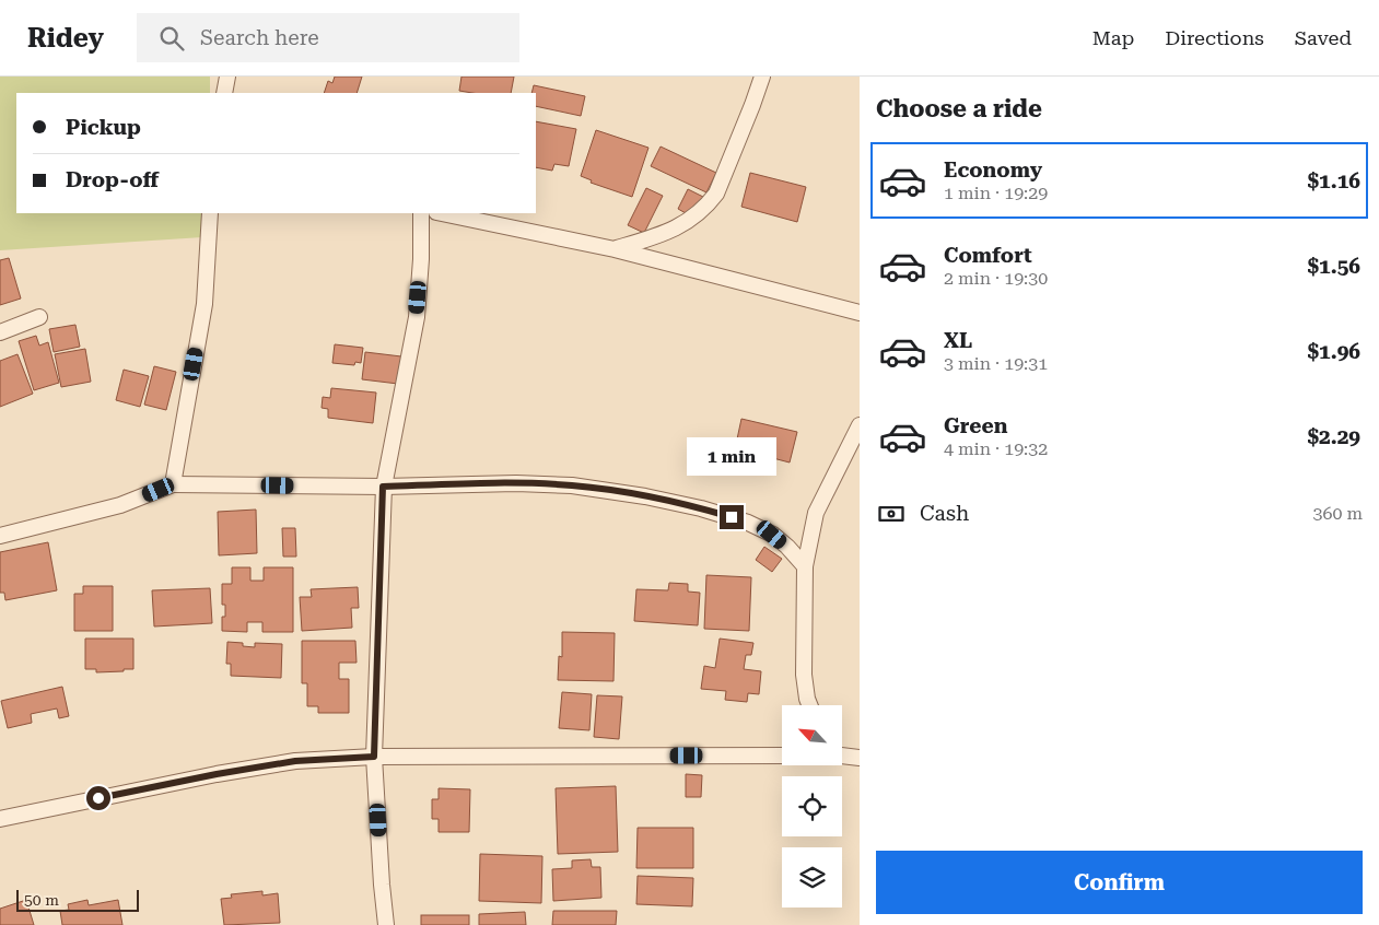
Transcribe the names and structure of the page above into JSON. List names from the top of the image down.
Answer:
{
  "scale_bar": "50 m",
  "north": "top left",
  "page": {
    "header": "Ridey",
    "search": "Search here",
    "nav": ["Map", "Directions", "Saved"],
    "heading": "Choose a ride",
    "banner": ["Pickup", "Drop-off"],
    "list": [
      {
        "name": "Economy",
        "note": "1 min · 19:29",
        "value": "$1.16"
      },
      {
        "name": "Comfort",
        "note": "2 min · 19:30",
        "value": "$1.56"
      },
      {
        "name": "XL",
        "note": "3 min · 19:31",
        "value": "$1.96"
      },
      {
        "name": "Green",
        "note": "4 min · 19:32",
        "value": "$2.29"
      }
    ],
    "bubble": "1 min",
    "pay": ["Cash", "360 m"],
    "buttons": "Confirm",
    "scale": "50 m"
  }
}
